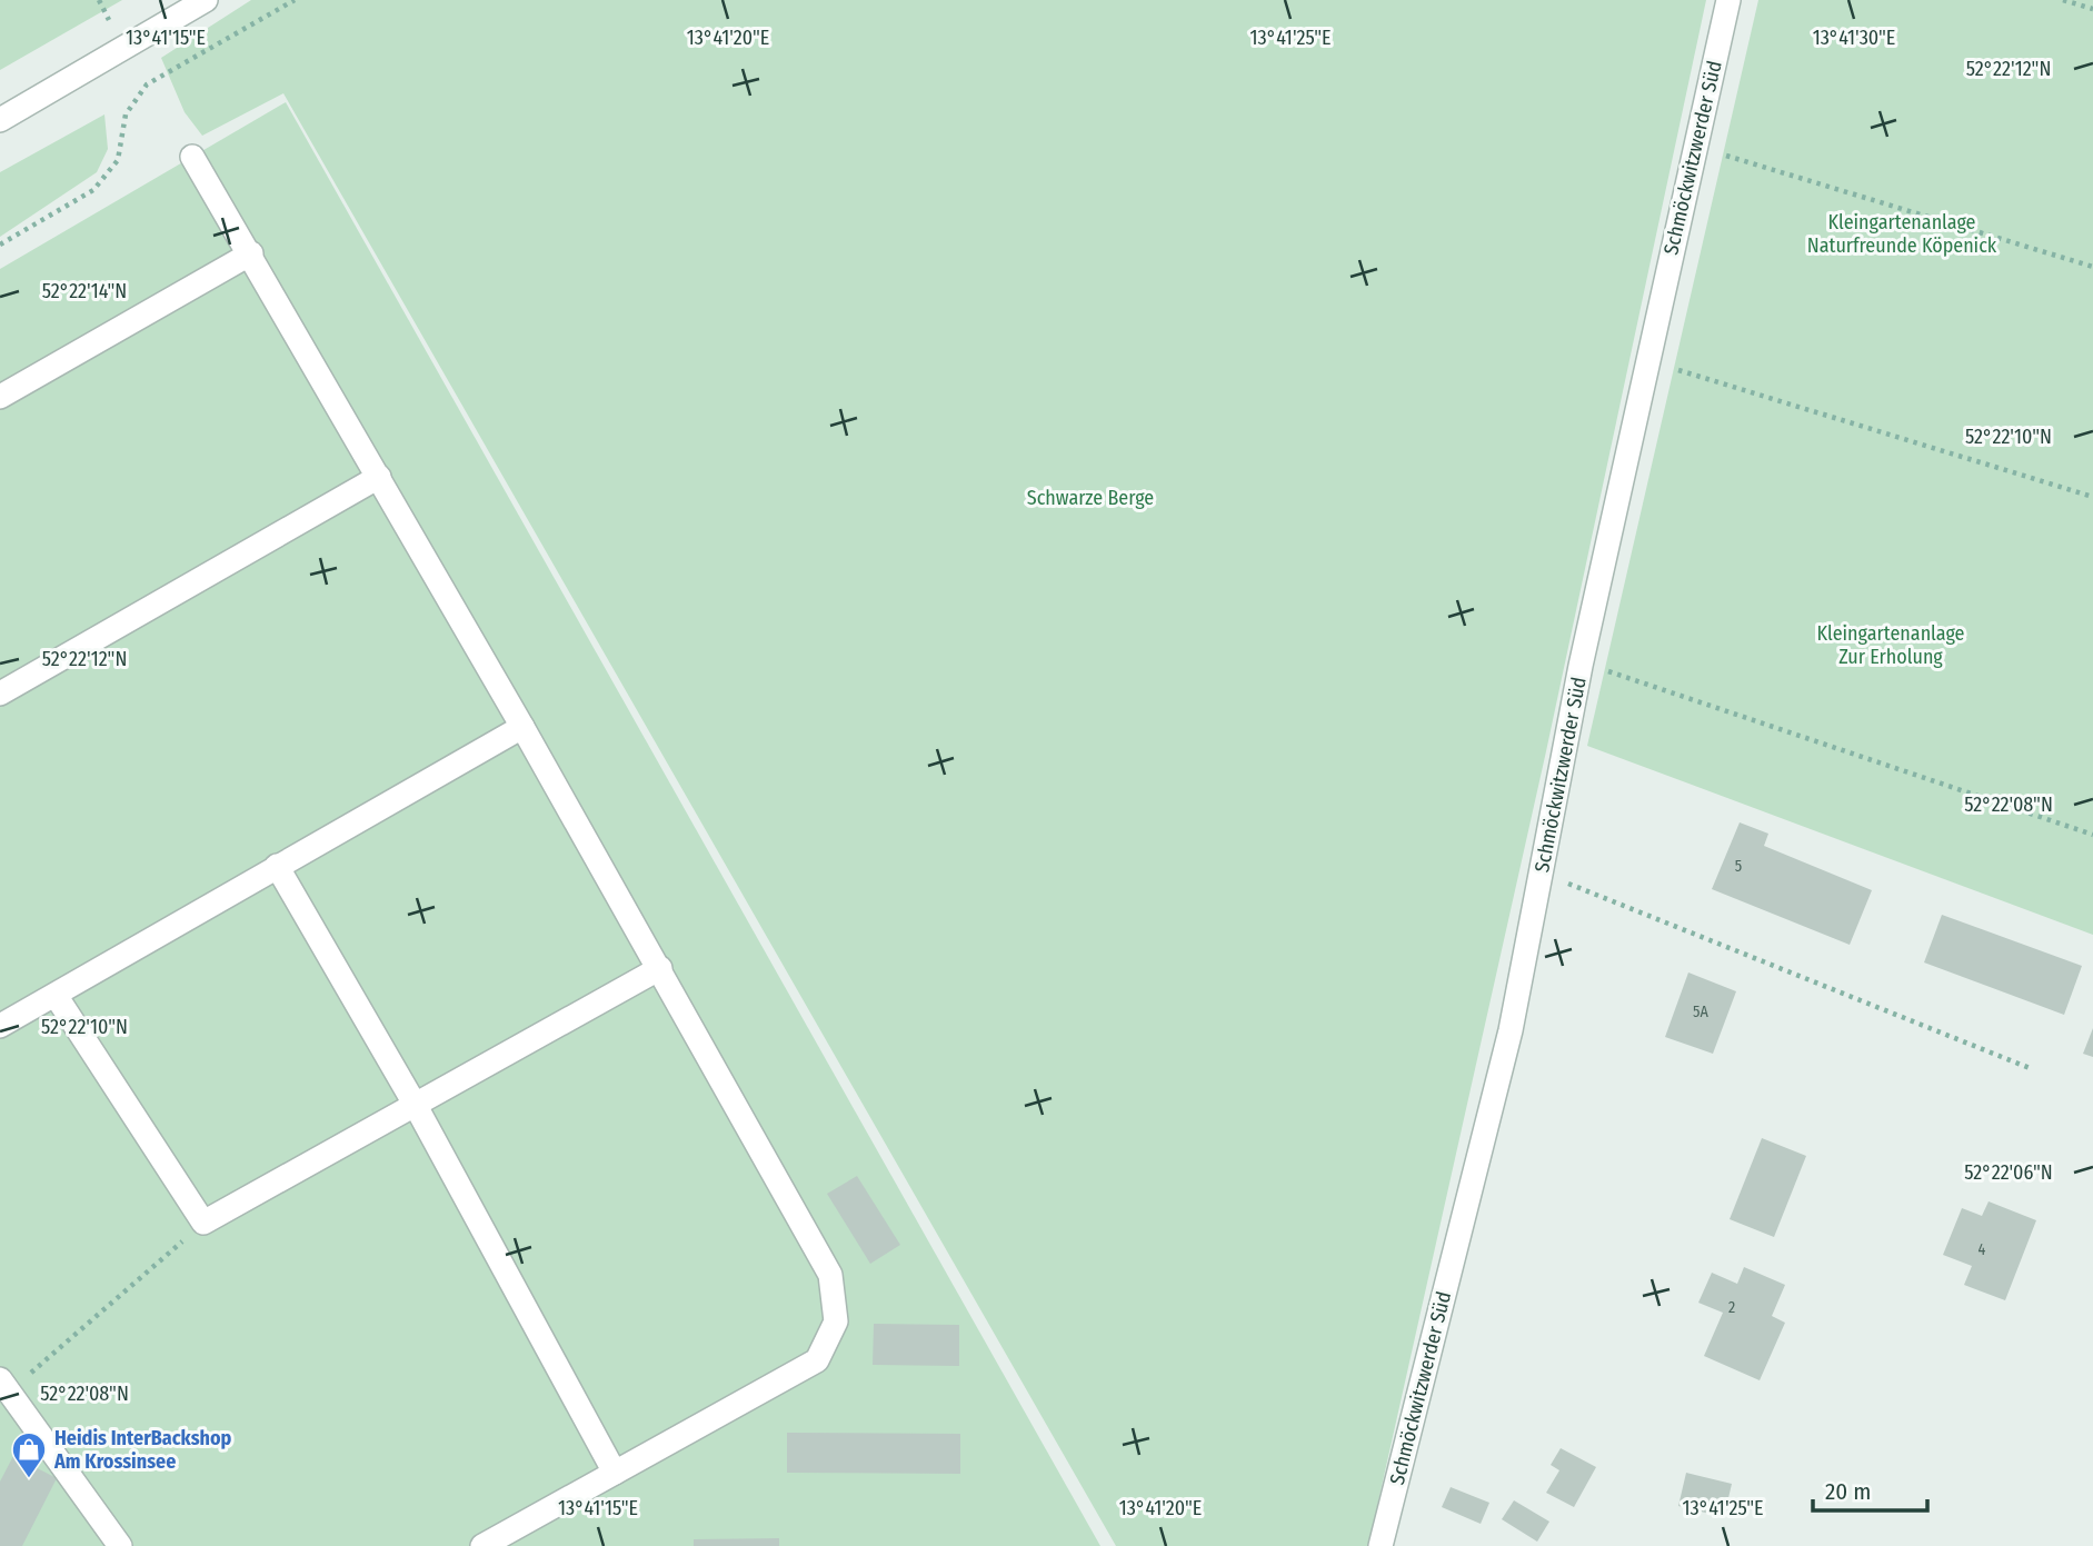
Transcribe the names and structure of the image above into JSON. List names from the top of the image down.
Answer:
{
  "streets": {
    "street": ["Schmöckwitzwerder Süd"]
  },
  "parks": ["Kleingartenanlage Naturfreunde Köpenick", "Schwarze Berge", "Kleingartenanlage Zur Erholung"],
  "places": {
    "shop": ["Heidis InterBackshop Am Krossinsee"]
  },
  "house_numbers": [
    "5",
    "5A",
    "4",
    "2"
  ],
  "scale_bar": "20 m",
  "coordinates": [
    "13°41'15\"E",
    "13°41'20\"E",
    "13°41'25\"E",
    "13°41'30\"E",
    "52°22'12\"N",
    "52°22'14\"N",
    "52°22'10\"N",
    "52°22'08\"N",
    "52°22'06\"N"
  ]
}
